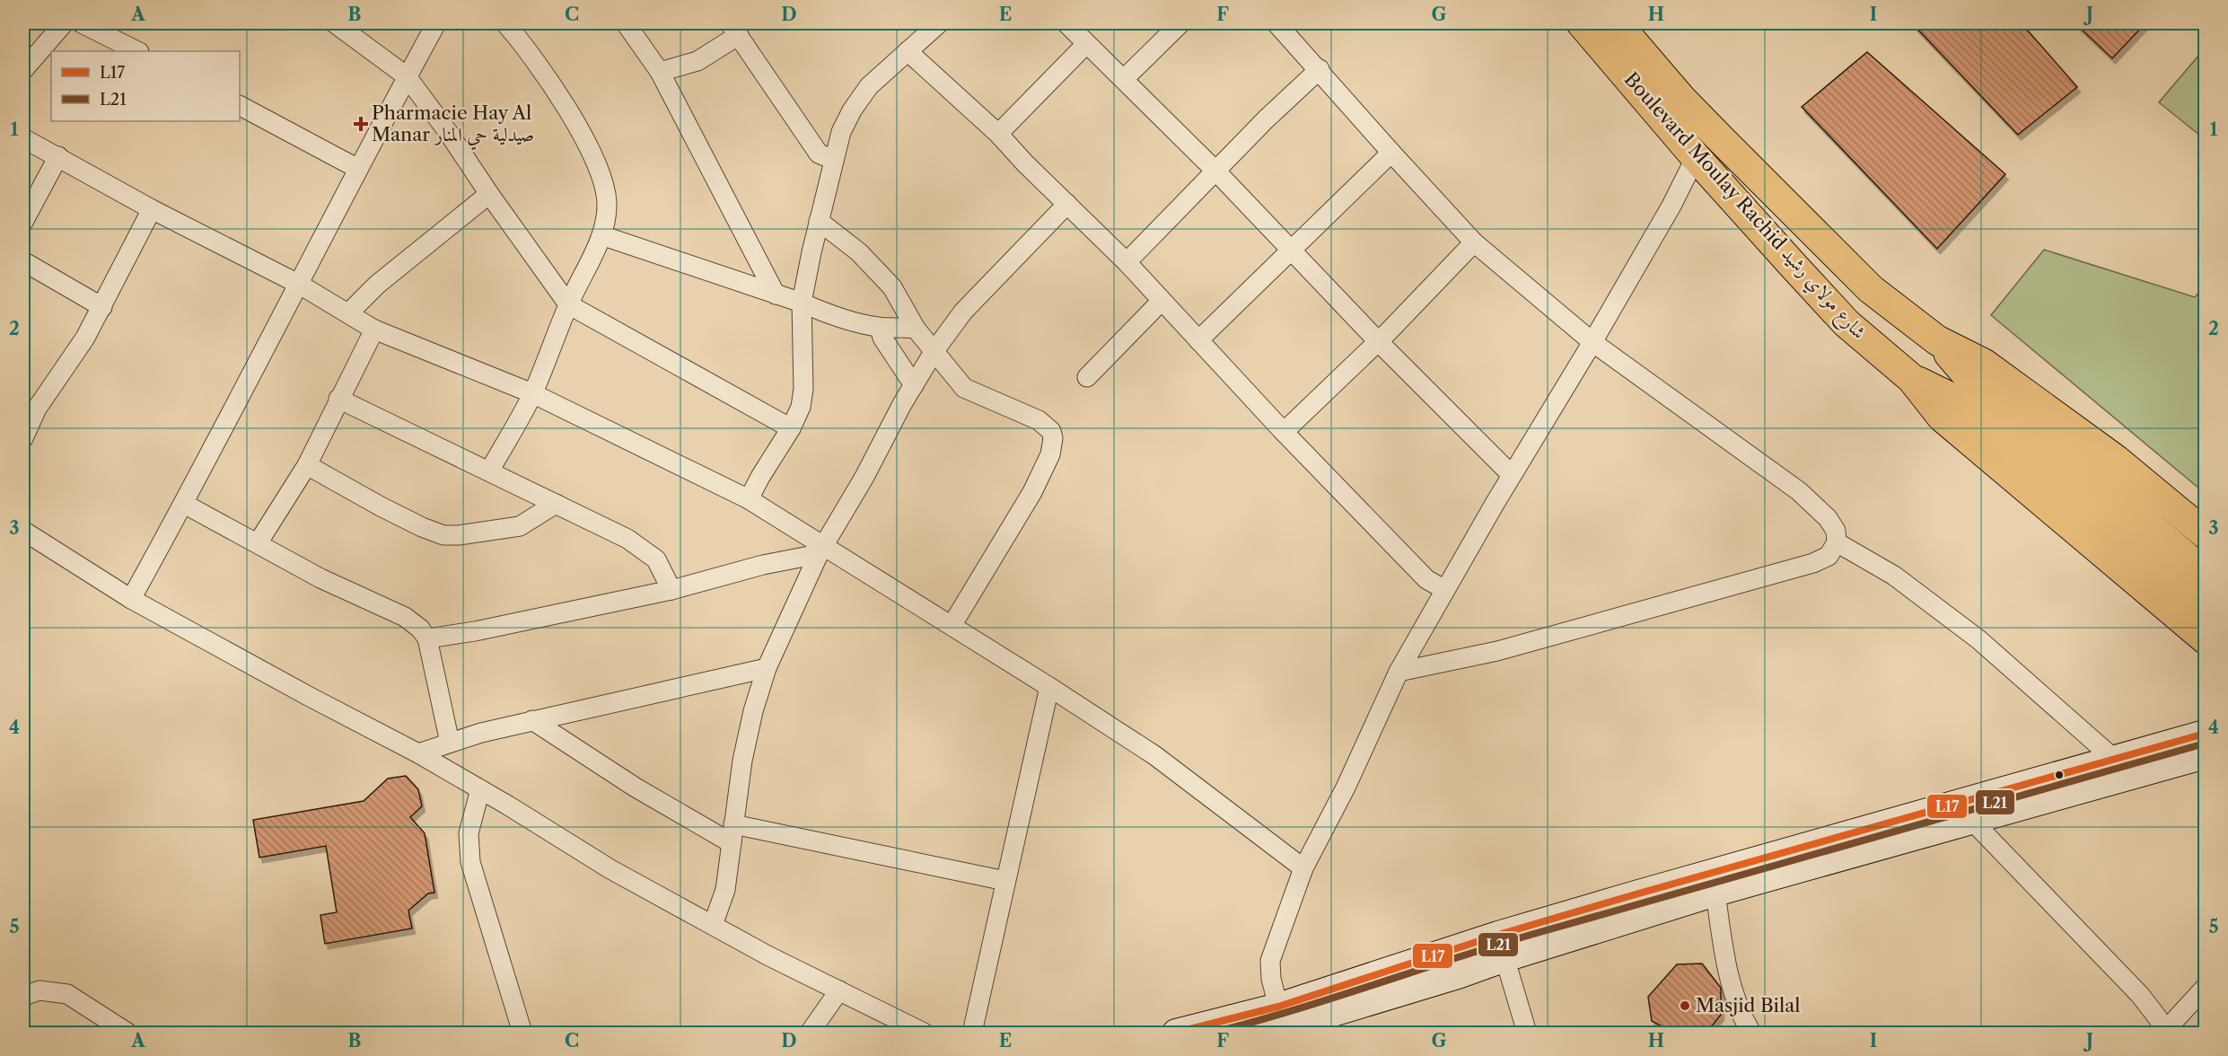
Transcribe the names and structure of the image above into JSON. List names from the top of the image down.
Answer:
{
  "streets": {
    "main road": ["Boulevard Moulay Rachid شارع مولاي رشيد"]
  },
  "places": {
    "health": ["Pharmacie Hay Al Manar صيدلية حي المنار"],
    "other": ["Masjid Bilal"]
  },
  "lines": ["transit line L17", "transit line L21"],
  "legend": ["L17", "L21"],
  "grid": {
    "columns": [
      "A",
      "B",
      "C",
      "D",
      "E",
      "F",
      "G",
      "H",
      "I",
      "J"
    ],
    "rows": [
      "1",
      "2",
      "3",
      "4",
      "5"
    ]
  }
}
